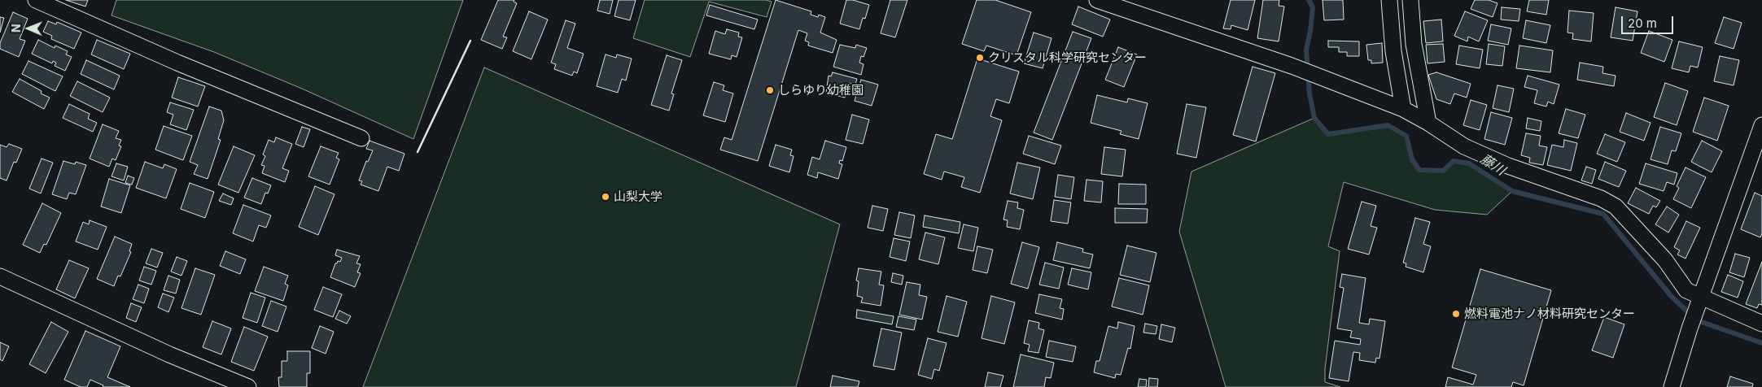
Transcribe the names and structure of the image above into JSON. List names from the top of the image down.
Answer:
{
  "water": ["藤川"],
  "places": [
    "クリスタル科学研究センター",
    "しらゆり幼稚園",
    "山梨大学",
    "燃料電池ナノ材料研究センター"
  ],
  "scale_bar": "20 m",
  "north": "left"
}
